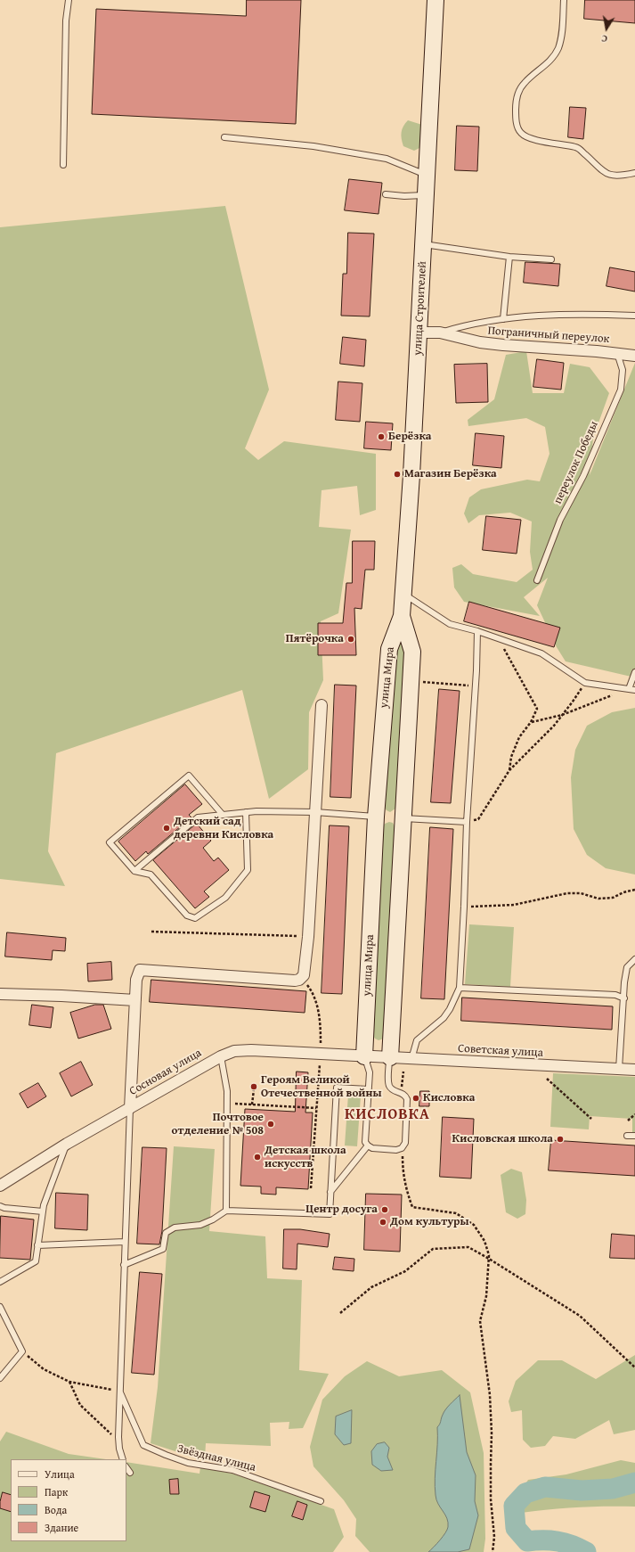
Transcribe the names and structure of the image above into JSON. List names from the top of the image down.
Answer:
{
  "streets": {
    "street": [
      "улица Строителей",
      "Пограничный переулок",
      "улица Мира",
      "Советская улица",
      "Сосновая улица"
    ],
    "lane": ["переулок Победы", "Звёздная улица"]
  },
  "crossings": [
    ["улица Строителей", "Пограничный переулок"],
    ["улица Строителей", "улица Мира"],
    ["Пограничный переулок", "переулок Победы"],
    ["улица Мира", "Советская улица"],
    ["улица Мира", "Сосновая улица"],
    ["Советская улица", "Сосновая улица"]
  ],
  "districts": ["КИСЛОВКА"],
  "places": [
    "Берёзка",
    "Магазин Берёзка",
    "Пятёрочка",
    "Детский сад деревни Кисловка",
    "Героям Великой Отечественной войны",
    "Кисловка",
    "Почтовое отделение № 508",
    "Кисловская школа",
    "Детская школа искусств",
    "Центр досуга",
    "Дом культуры"
  ],
  "legend": [
    "Улица",
    "Парк",
    "Вода",
    "Здание"
  ],
  "north": "bottom"
}
